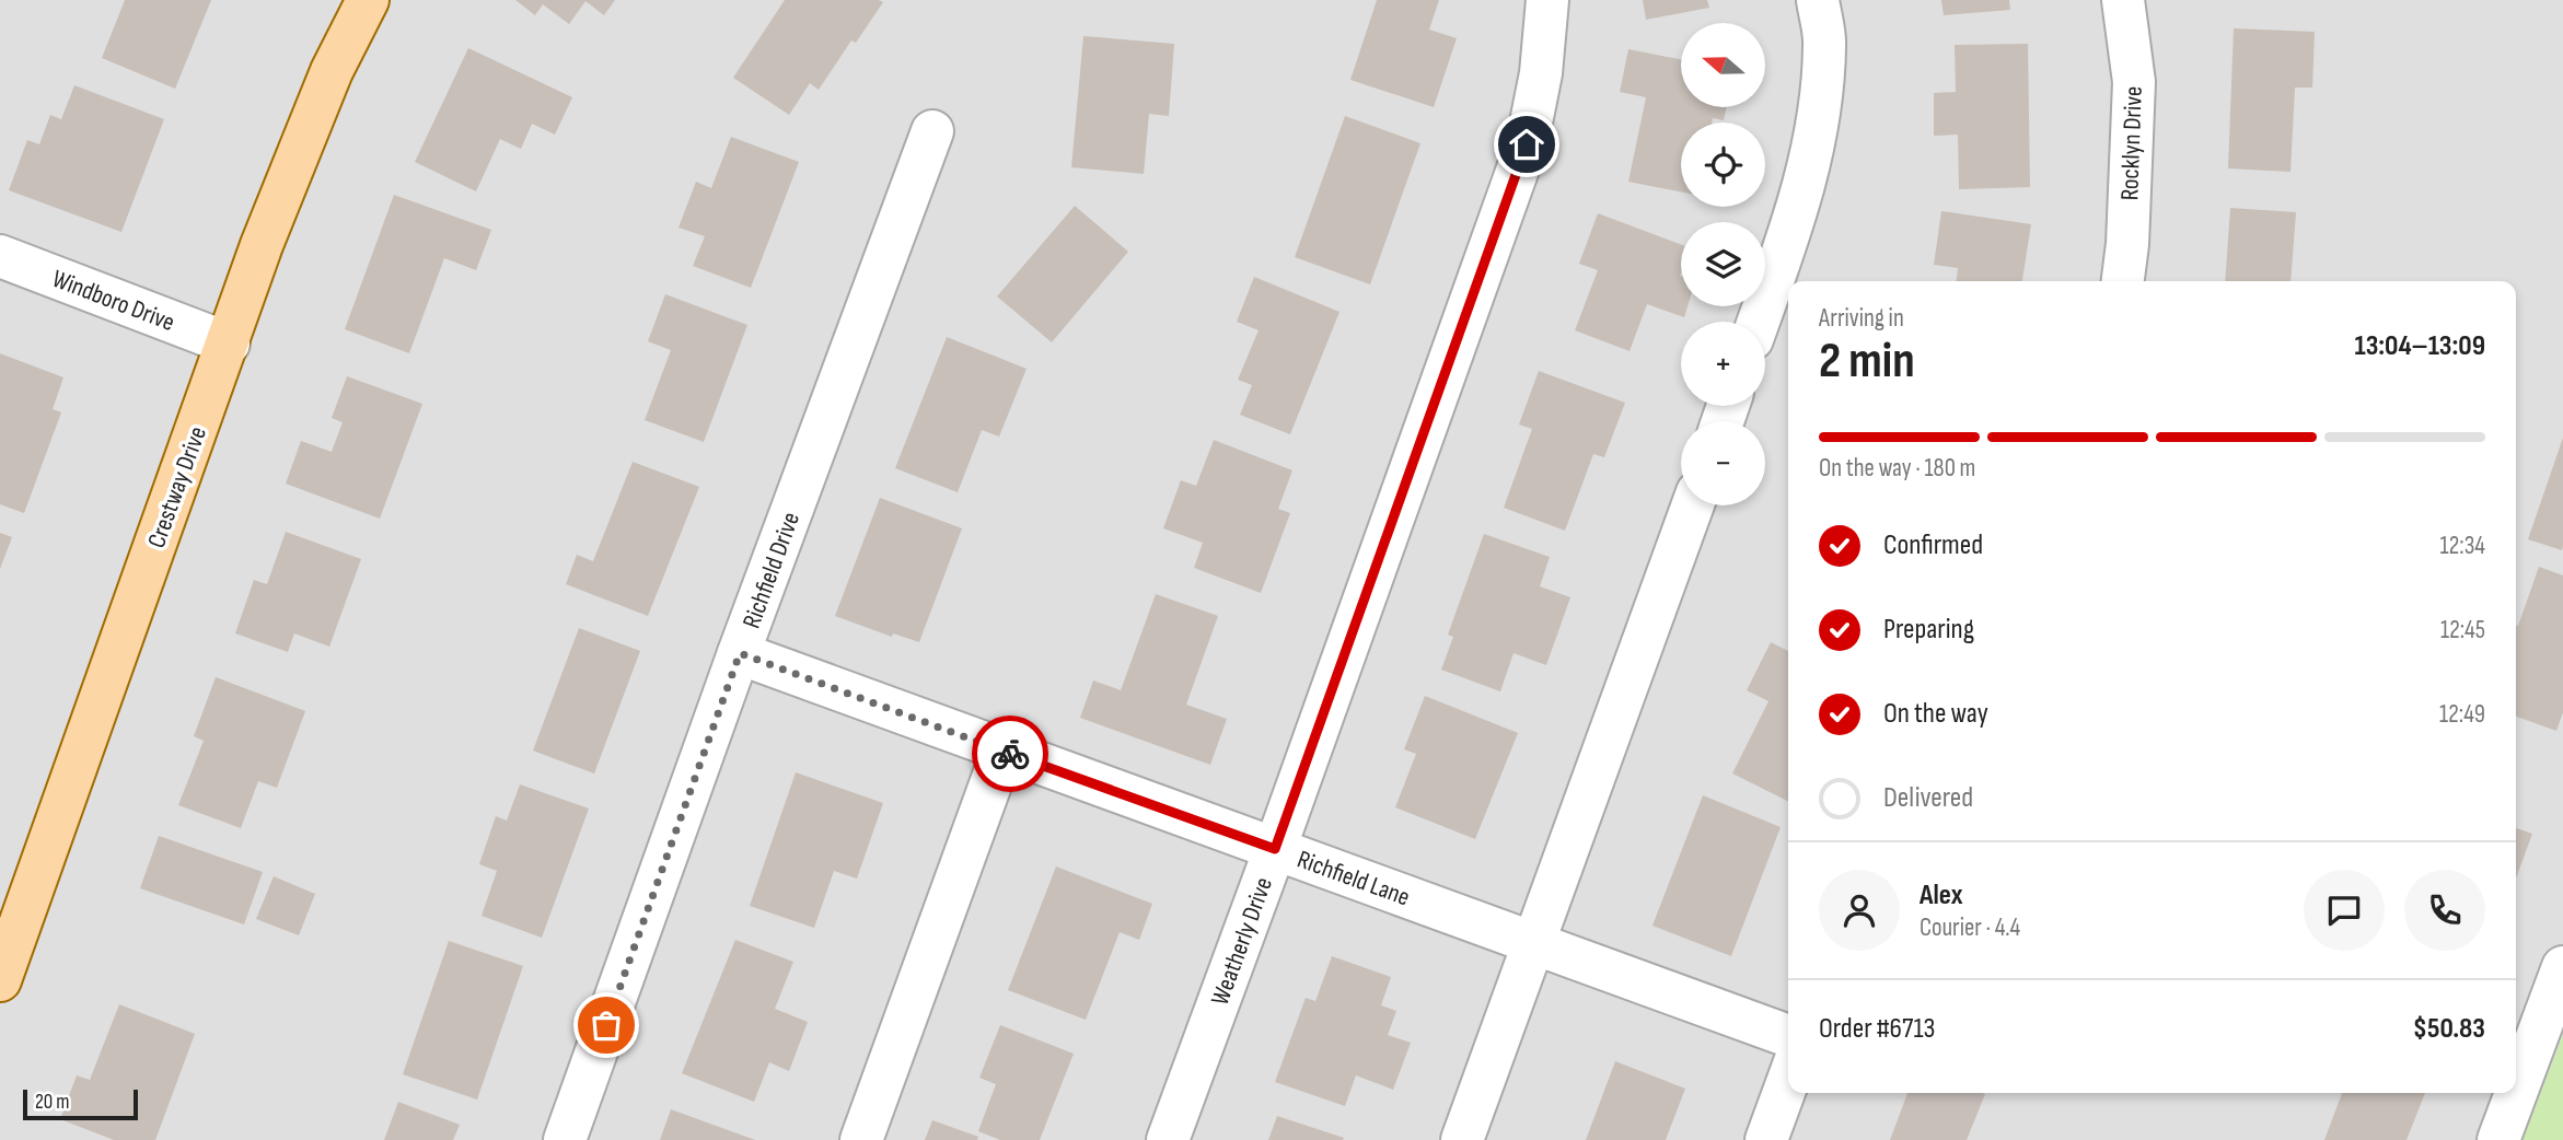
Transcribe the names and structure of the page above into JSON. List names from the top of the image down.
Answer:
{
  "streets": {
    "main road": ["Crestway Drive"],
    "street": [
      "Rocklyn Drive",
      "Windboro Drive",
      "Richfield Drive",
      "Richfield Lane",
      "Weatherly Drive"
    ]
  },
  "crossings": [
    ["Windboro Drive", "Crestway Drive"],
    ["Richfield Drive", "Richfield Lane"],
    ["Richfield Lane", "Weatherly Drive"]
  ],
  "scale_bar": "20 m",
  "north": "left",
  "page": {
    "map_buttons": ["+", "−"],
    "heading": ["2 min", "Arriving in", "13:04–13:09"],
    "panel": [
      "Alex",
      "Courier · 4.4",
      "Order #6713",
      "$50.83"
    ],
    "bar": "On the way · 180 m",
    "list": [
      ["Confirmed", "12:34"],
      ["Preparing", "12:45"],
      ["On the way", "12:49"],
      "Delivered"
    ],
    "scale": "20 m"
  }
}
